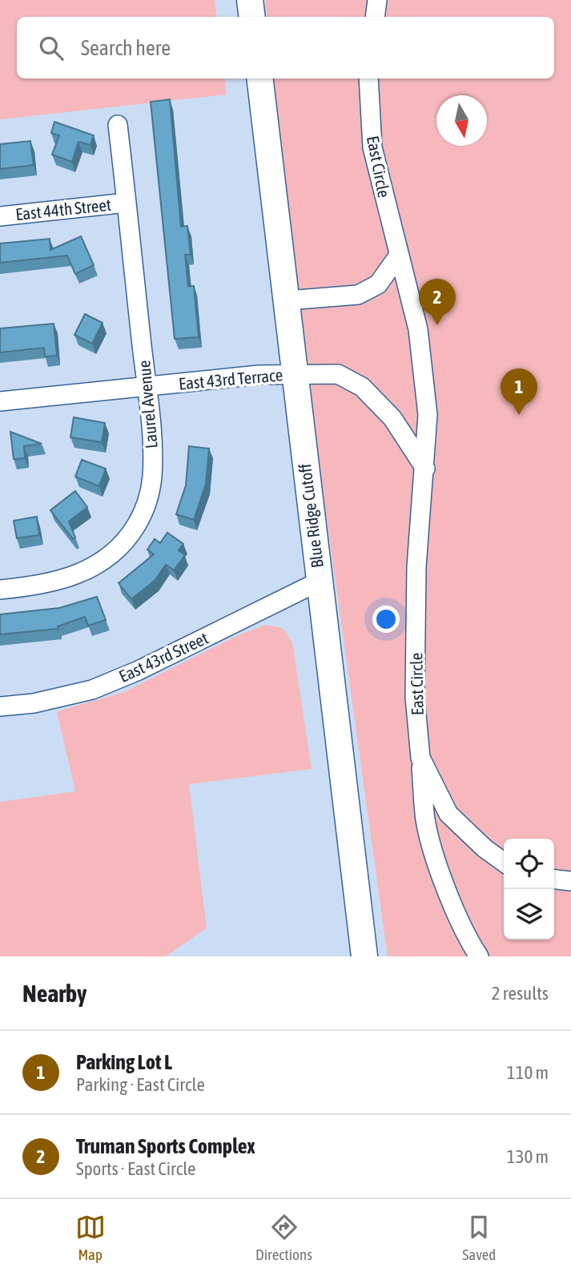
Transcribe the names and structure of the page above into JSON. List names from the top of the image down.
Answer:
{
  "streets": {
    "main road": ["Blue Ridge Cutoff"],
    "street": [
      "East Circle",
      "East 44th Street",
      "East 43rd Terrace",
      "Laurel Avenue",
      "East 43rd Street"
    ]
  },
  "crossings": [
    ["East 44th Street", "Laurel Avenue"],
    ["East 43rd Terrace", "Laurel Avenue"],
    ["East 43rd Terrace", "Blue Ridge Cutoff"],
    ["Blue Ridge Cutoff", "East 43rd Street"]
  ],
  "north": "bottom",
  "page": {
    "search": "Search here",
    "pins": ["2", "1"],
    "heading": ["Nearby", "2 results"],
    "list": [
      {
        "mark": "1",
        "name": "Parking Lot L",
        "note": "Parking · East Circle",
        "value": "110 m"
      },
      {
        "mark": "2",
        "name": "Truman Sports Complex",
        "note": "Sports · East Circle",
        "value": "130 m"
      }
    ],
    "nav": ["Map", "Directions", "Saved"]
  }
}
